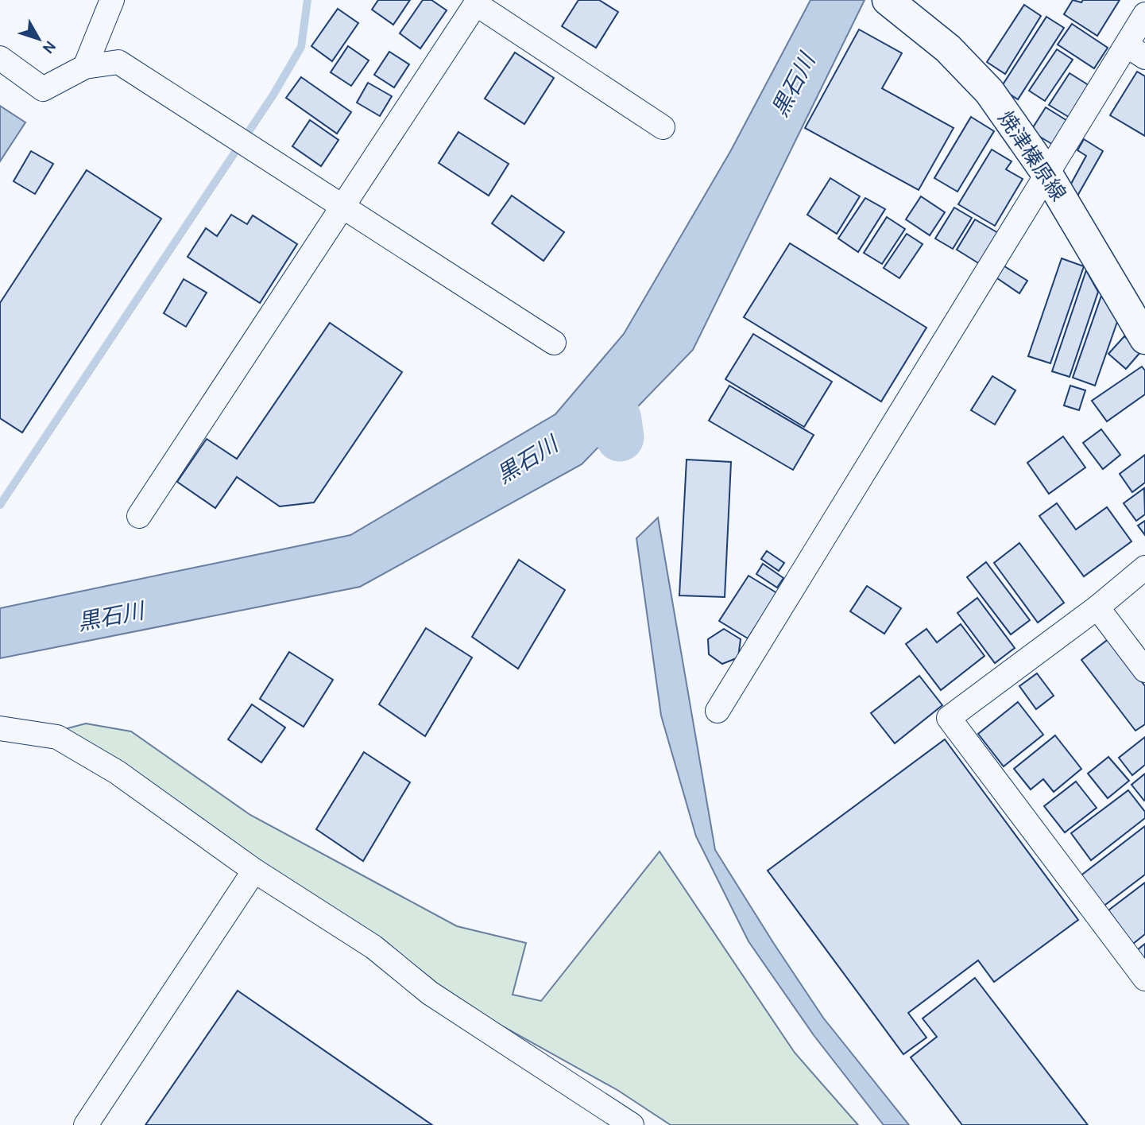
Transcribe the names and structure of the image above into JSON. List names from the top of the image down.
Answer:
{
  "streets": {
    "main road": ["焼津榛原線"]
  },
  "water": ["黒石川"],
  "north": "bottom right"
}
